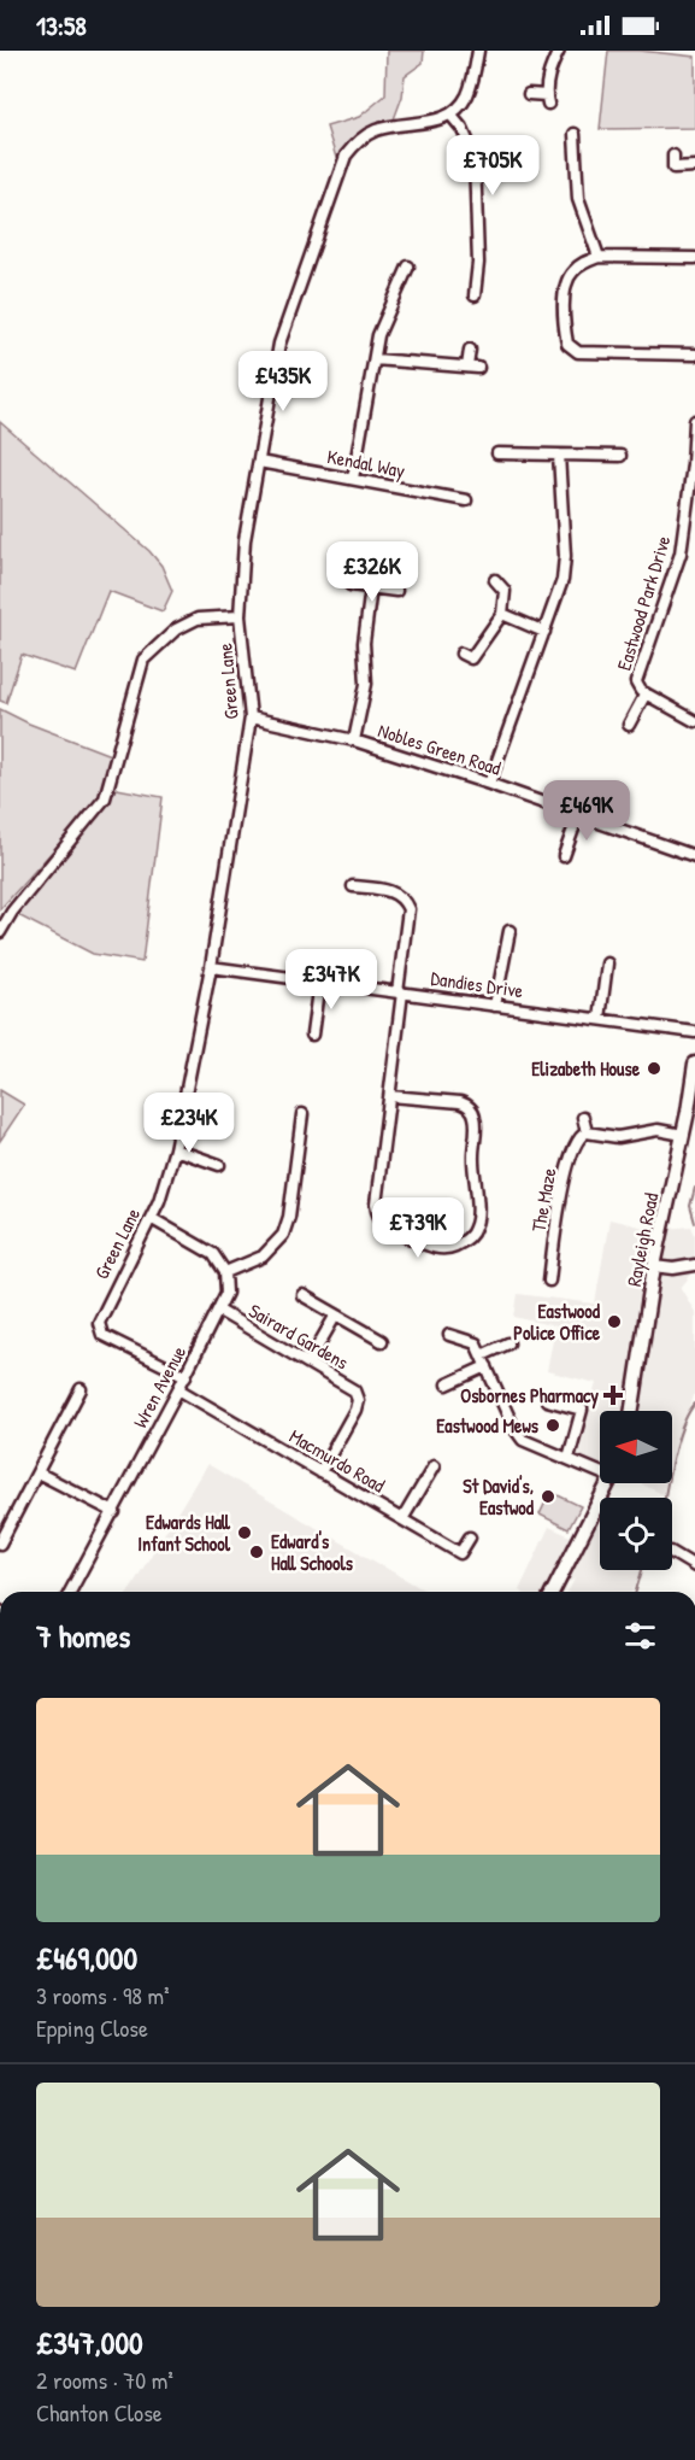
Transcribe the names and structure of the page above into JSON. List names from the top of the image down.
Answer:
{
  "streets": {
    "main road": ["Rayleigh Road"],
    "street": [
      "Kendal Way",
      "Eastwood Park Drive",
      "Green Lane",
      "Nobles Green Road",
      "Dandies Drive",
      "The Maze",
      "Sairard Gardens",
      "Wren Avenue",
      "Macmurdo Road"
    ]
  },
  "crossings": [
    ["Kendal Way", "Green Lane"],
    ["Green Lane", "Nobles Green Road"],
    ["Green Lane", "Dandies Drive"],
    ["Green Lane", "Wren Avenue"],
    ["Sairard Gardens", "Wren Avenue"],
    ["Sairard Gardens", "Macmurdo Road"],
    ["Wren Avenue", "Macmurdo Road"]
  ],
  "places": {
    "other": [
      "Elizabeth House",
      "Eastwood Police Office",
      "Eastwood Mews",
      "St David's, Eastwod",
      "Edwards Hall Infant School",
      "Edward's Hall Schools"
    ],
    "health": ["Osbornes Pharmacy"]
  },
  "north": "left",
  "page": {
    "status": "13:58",
    "price": [
      "£705K",
      "£435K",
      "£326K",
      "£469K",
      "£347K",
      "£234K",
      "£739K"
    ],
    "heading": "7 homes",
    "list": [
      {
        "name": "£469,000",
        "note": "3 rooms · 98 m² · Epping Close"
      },
      {
        "name": "£347,000",
        "note": "2 rooms · 70 m² · Chanton Close"
      }
    ]
  }
}
